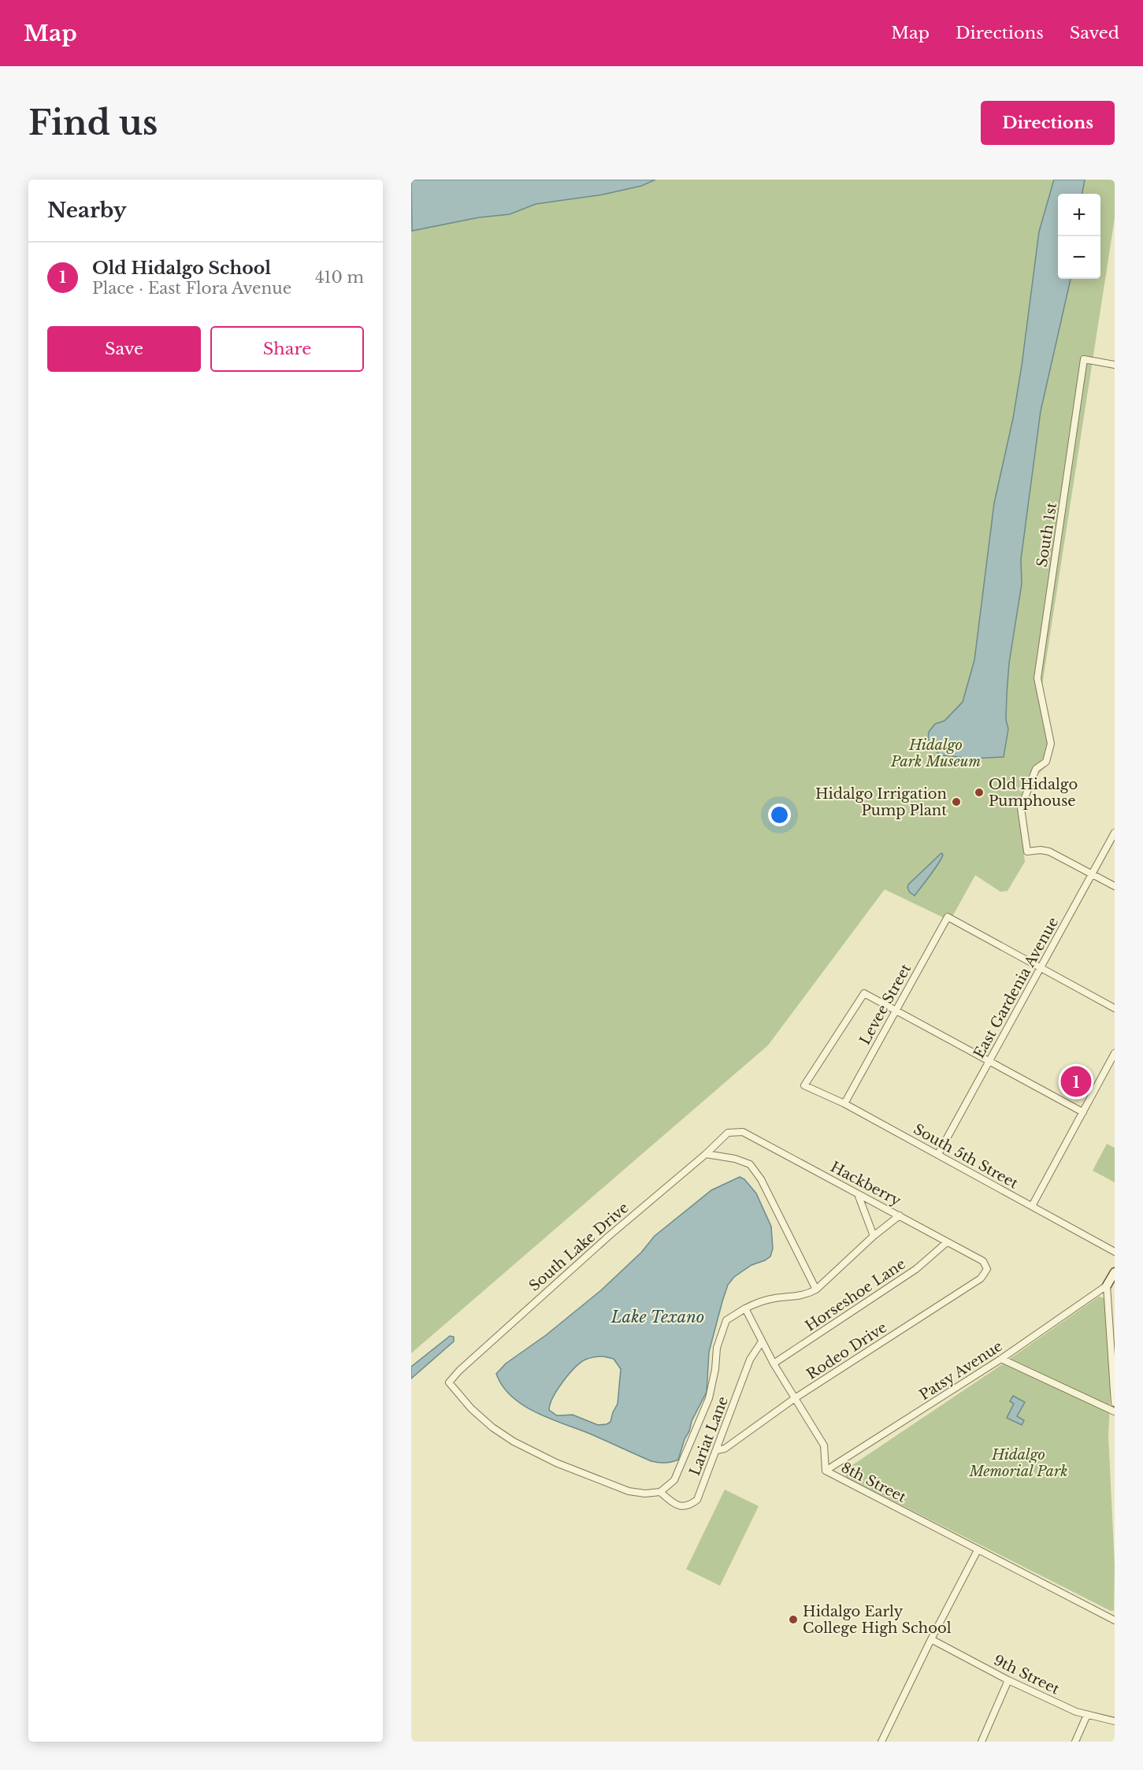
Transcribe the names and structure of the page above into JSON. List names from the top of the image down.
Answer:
{
  "streets": {
    "street": [
      "South 1st",
      "East Gardenia Avenue",
      "Levee Street",
      "South 5th Street",
      "Hackberry",
      "South Lake Drive",
      "Horseshoe Lane",
      "Rodeo Drive",
      "Patsy Avenue",
      "Lariat Lane",
      "8th Street",
      "9th Street"
    ]
  },
  "crossings": [
    ["South 1st", "East Gardenia Avenue"],
    ["East Gardenia Avenue", "Levee Street"],
    ["East Gardenia Avenue", "South 5th Street"],
    ["Levee Street", "South 5th Street"],
    ["Hackberry", "South Lake Drive"],
    ["Hackberry", "Horseshoe Lane"],
    ["Hackberry", "Rodeo Drive"],
    ["South Lake Drive", "Lariat Lane"],
    ["Horseshoe Lane", "8th Street"],
    ["Rodeo Drive", "Lariat Lane"],
    ["Rodeo Drive", "8th Street"],
    ["Patsy Avenue", "8th Street"],
    ["Lariat Lane", "8th Street"]
  ],
  "water": ["Lake Texano"],
  "parks": ["Hidalgo Park Museum", "Hidalgo Memorial Park"],
  "places": ["Old Hidalgo Pumphouse", "Hidalgo Irrigation Pump Plant", "Hidalgo Early College High School"],
  "page": {
    "header": "Map",
    "nav": ["Map", "Directions", "Saved"],
    "buttons": [
      "Directions",
      ["Save", "Share"]
    ],
    "title": "Find us",
    "heading": "Nearby",
    "map_buttons": ["+", "−"],
    "list": [
      {
        "mark": "1",
        "name": "Old Hidalgo School",
        "note": "Place · East Flora Avenue",
        "value": "410 m"
      }
    ],
    "pins": "1"
  }
}
